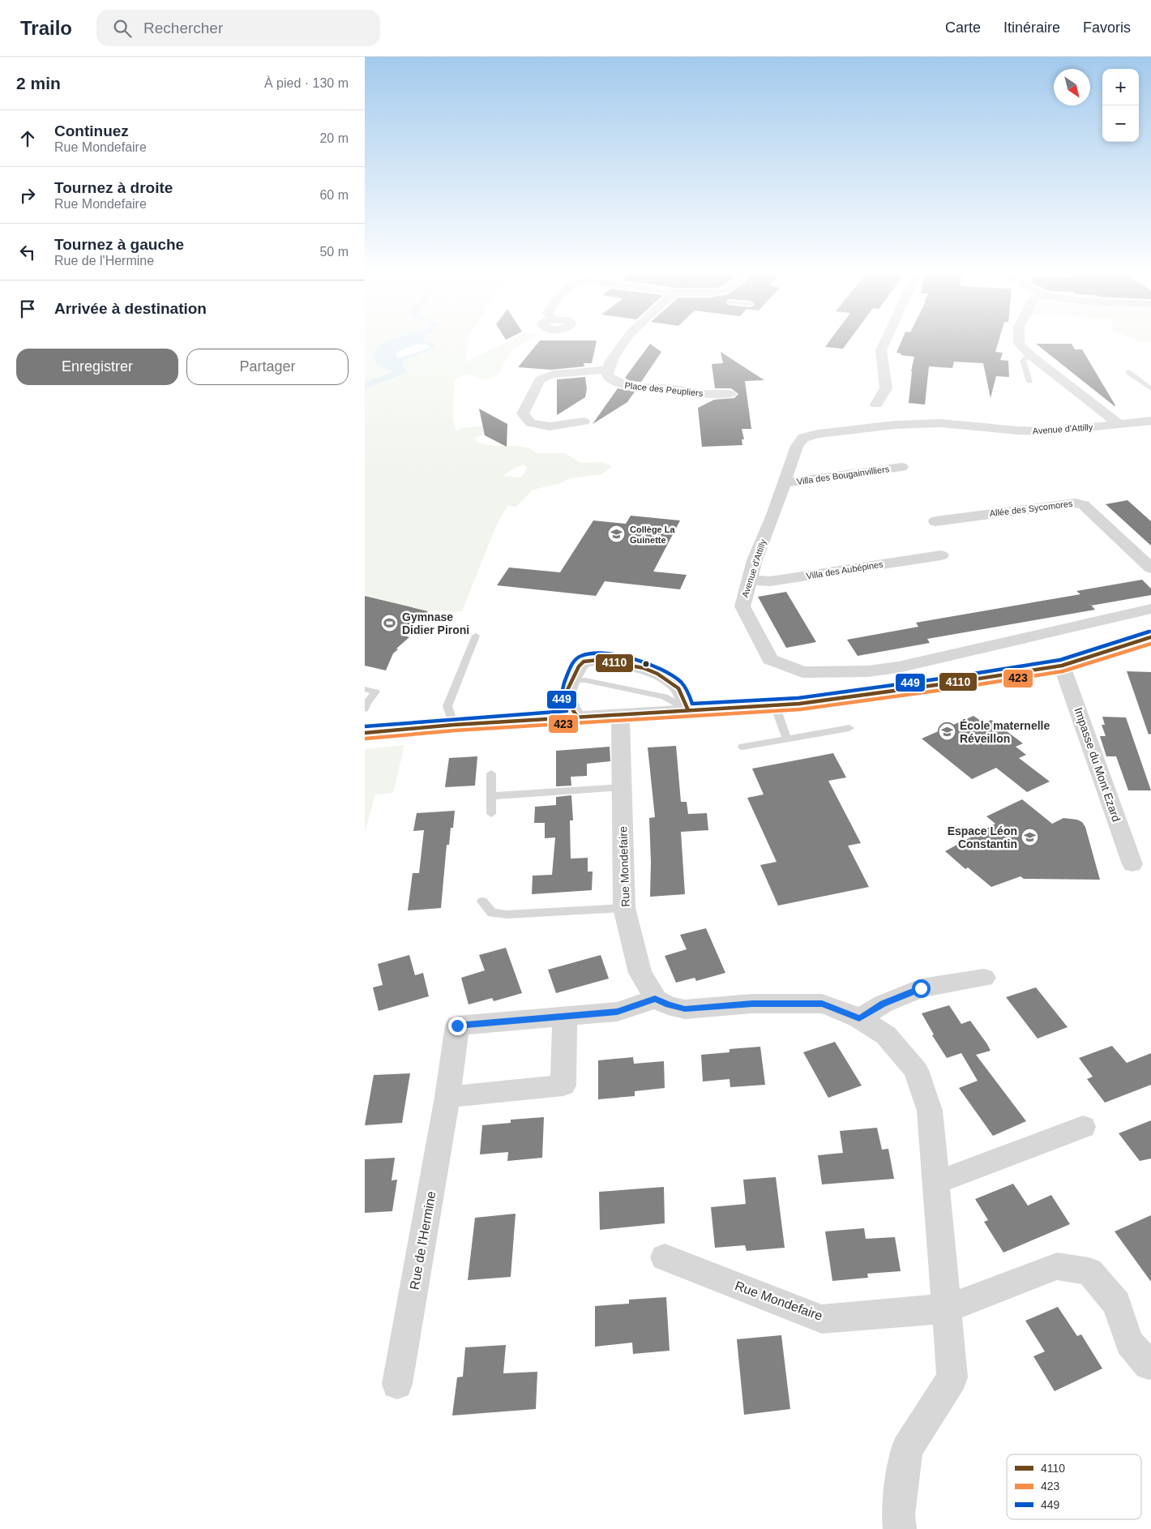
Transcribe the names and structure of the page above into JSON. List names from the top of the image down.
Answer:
{
  "streets": {
    "street": [
      "Place des Peupliers",
      "Avenue d'Attilly",
      "Villa des Bougainvilliers",
      "Allée des Sycomores",
      "Villa des Aubépines",
      "Impasse du Mont Ezard",
      "Rue Mondefaire",
      "Rue de l'Hermine"
    ]
  },
  "crossings": [
    ["Avenue d'Attilly", "Villa des Bougainvilliers"],
    ["Avenue d'Attilly", "Villa des Aubépines"],
    ["Rue Mondefaire", "Rue de l'Hermine"]
  ],
  "places": {
    "school or university": ["Collège La Guinette", "École maternelle Réveillon", "Espace Léon Constantin"],
    "sports": ["Gymnase Didier Pironi"]
  },
  "lines": ["transit line 449", "transit line 4110", "transit line 423"],
  "legend": ["4110", "423", "449"],
  "north": "bottom right",
  "page": {
    "header": "Trailo",
    "search": "Rechercher",
    "nav": ["Carte", "Itinéraire", "Favoris"],
    "heading": ["2 min", "À pied · 130 m"],
    "map_buttons": ["+", "−"],
    "list": [
      ["Continuez", "Rue Mondefaire", "20 m"],
      ["Tournez à droite", "Rue Mondefaire", "60 m"],
      ["Tournez à gauche", "Rue de l'Hermine", "50 m"],
      "Arrivée à destination"
    ],
    "buttons": ["Enregistrer", "Partager"]
  }
}
